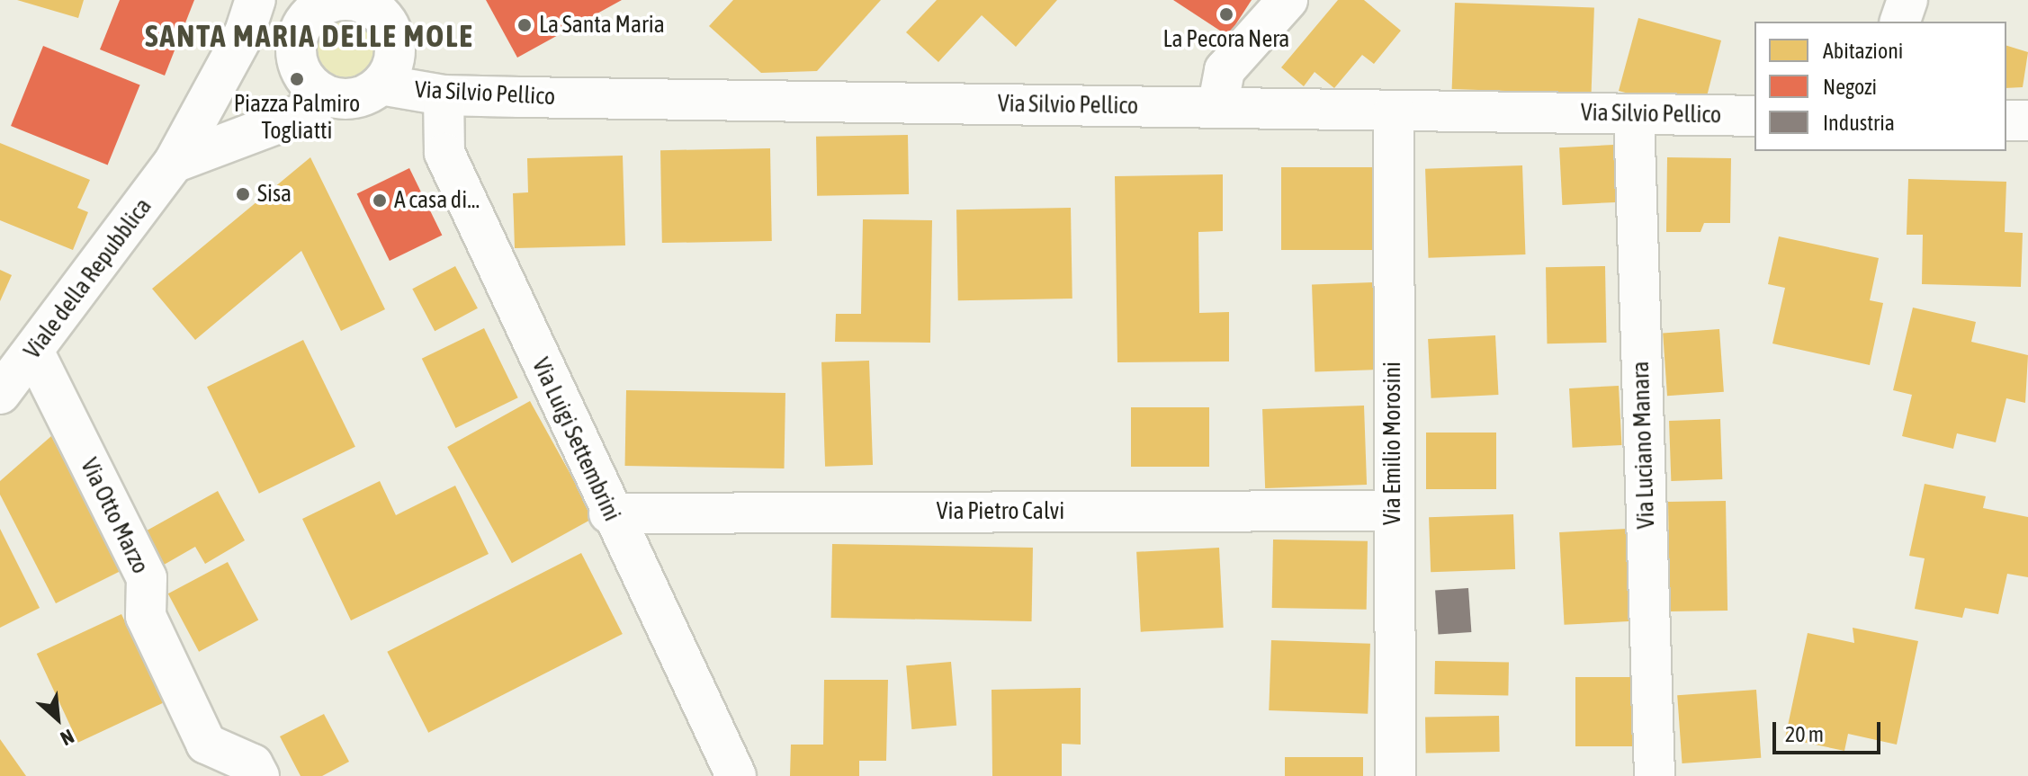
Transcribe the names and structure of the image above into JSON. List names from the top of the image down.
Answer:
{
  "streets": {
    "street": [
      "Via Silvio Pellico",
      "Viale della Repubblica",
      "Via Luigi Settembrini",
      "Via Emilio Morosini",
      "Via Luciano Manara",
      "Via Pietro Calvi",
      "Via Otto Marzo"
    ]
  },
  "crossings": [
    ["Via Silvio Pellico", "Via Luigi Settembrini"],
    ["Via Silvio Pellico", "Via Emilio Morosini"],
    ["Via Silvio Pellico", "Via Luciano Manara"],
    ["Viale della Repubblica", "Via Otto Marzo"],
    ["Via Luigi Settembrini", "Via Pietro Calvi"],
    ["Via Emilio Morosini", "Via Pietro Calvi"]
  ],
  "districts": ["SANTA MARIA DELLE MOLE"],
  "places": [
    "La Pecora Nera",
    "La Santa Maria",
    "Piazza Palmiro Togliatti",
    "Sisa",
    "A casa di..."
  ],
  "legend": ["Abitazioni", "Negozi", "Industria"],
  "scale_bar": "20 m",
  "north": "bottom right"
}
